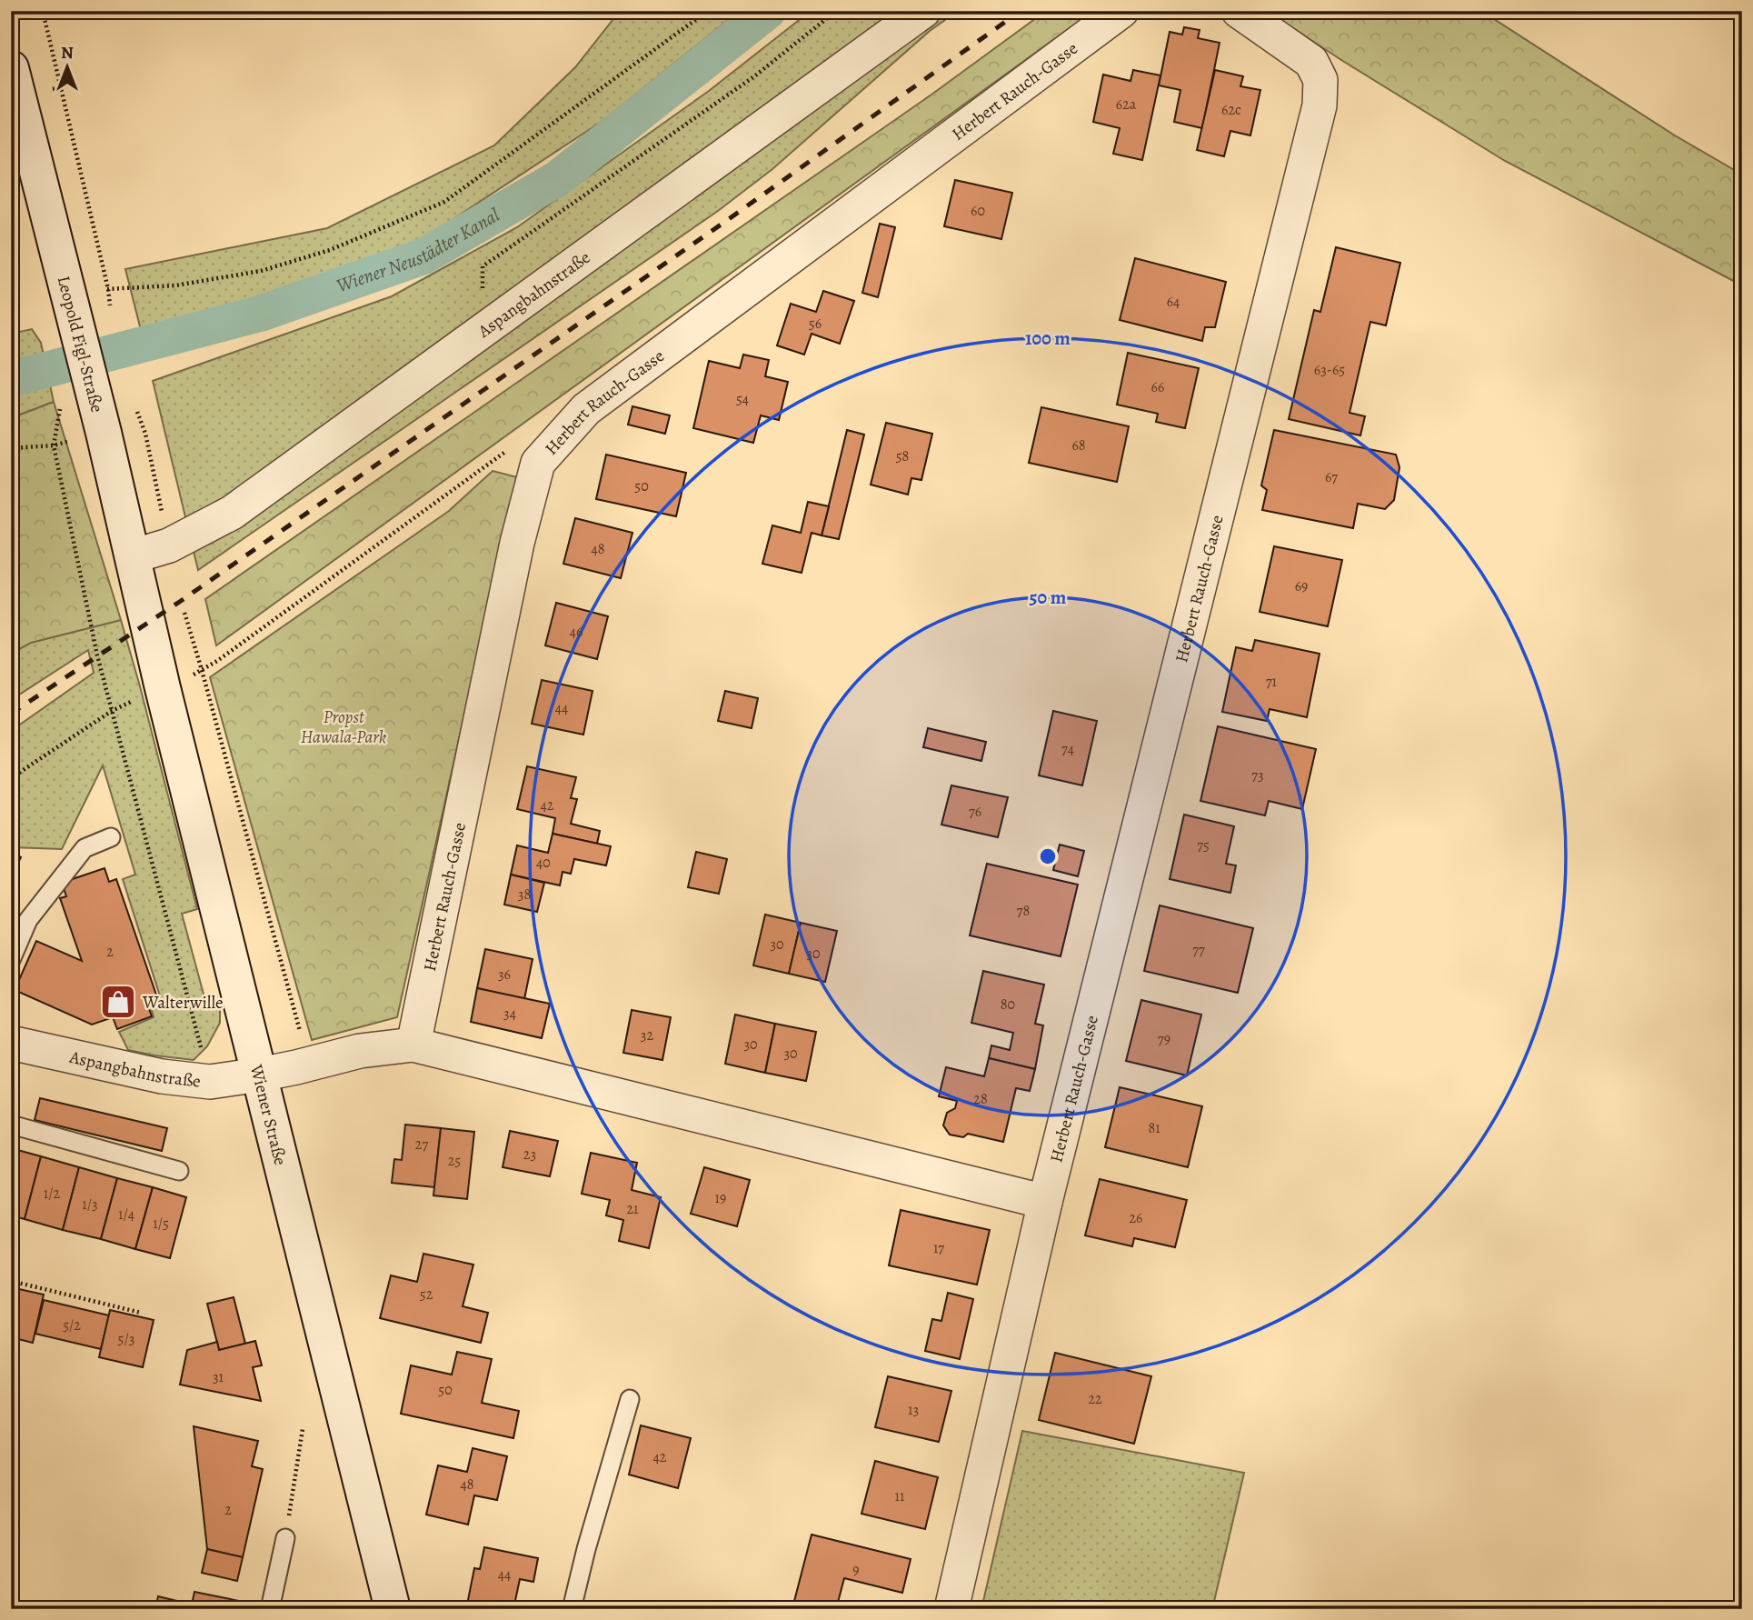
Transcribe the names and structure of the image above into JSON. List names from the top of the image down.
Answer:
{
  "streets": {
    "main road": ["Leopold Figl-Straße", "Wiener Straße"],
    "street": ["Herbert Rauch-Gasse", "Aspangbahnstraße"]
  },
  "crossings": [
    ["Aspangbahnstraße", "Leopold Figl-Straße"],
    ["Aspangbahnstraße", "Wiener Straße"],
    ["Leopold Figl-Straße", "Wiener Straße"]
  ],
  "water": ["Wiener Neustädter Kanal"],
  "parks": ["Propst Hawala-Park"],
  "places": {
    "shop": ["Walterwille"]
  },
  "house_numbers": [
    "62a",
    "62c",
    "60",
    "64",
    "56",
    "63-65",
    "66",
    "54",
    "68",
    "58",
    "67",
    "50",
    "48",
    "69",
    "46",
    "71",
    "44",
    "74",
    "73",
    "42",
    "76",
    "75",
    "40",
    "38",
    "78",
    "30",
    "77",
    "2",
    "30",
    "36",
    "80",
    "34",
    "32",
    "79",
    "30",
    "30",
    "28",
    "81",
    "27",
    "23",
    "25",
    "1/2",
    "19",
    "1/3",
    "21",
    "1/4",
    "26",
    "1/5",
    "17",
    "52",
    "5/2",
    "5/3",
    "31",
    "50",
    "22",
    "13",
    "42",
    "48",
    "11",
    "2",
    "9",
    "44"
  ],
  "north": "top",
  "rings": ["100 m", "50 m"]
}
